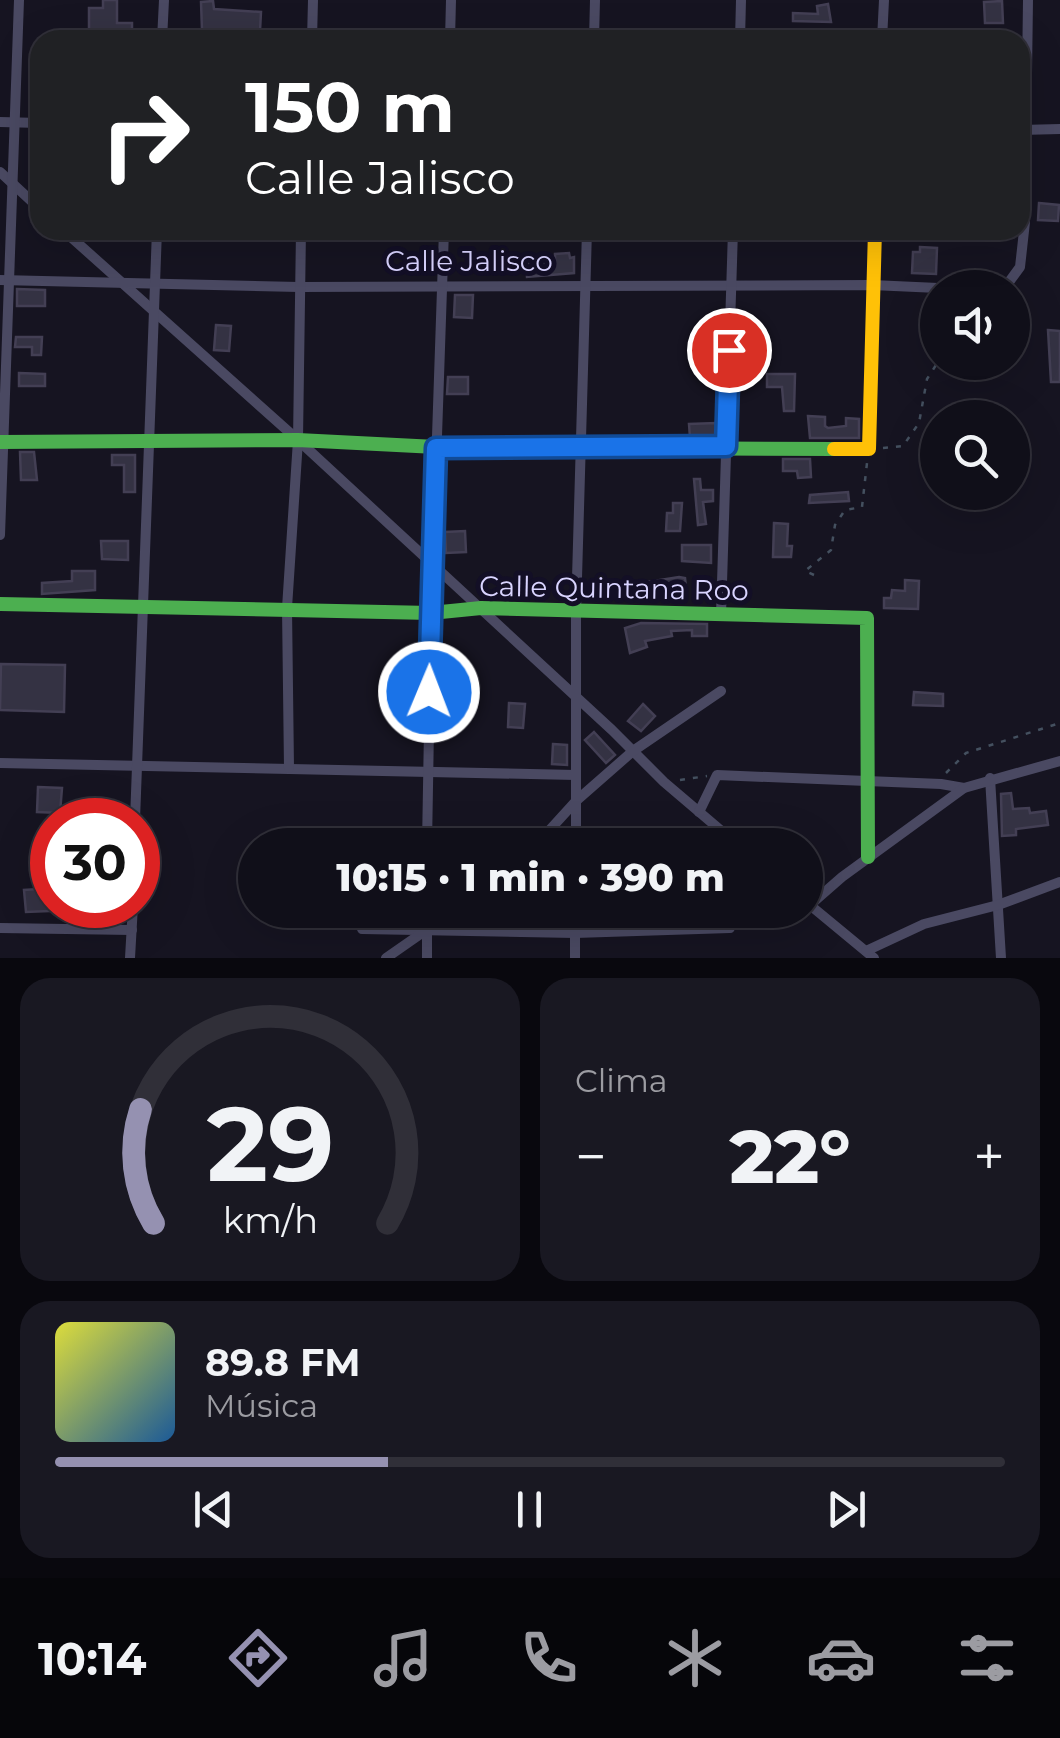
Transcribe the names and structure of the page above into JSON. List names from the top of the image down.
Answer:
{
  "streets": {
    "street": ["Calle Jalisco", "Calle Quintana Roo"]
  },
  "page": {
    "turn": ["150 m", "Calle Jalisco"],
    "limit": "30",
    "trip": "10:15 · 1 min · 390 m",
    "tile": "Clima",
    "heat": ["−", "22°", "+"],
    "song": ["89.8 FM", "Música"],
    "tabs": "10:14",
    "gauge": ["29", "km/h"]
  }
}
